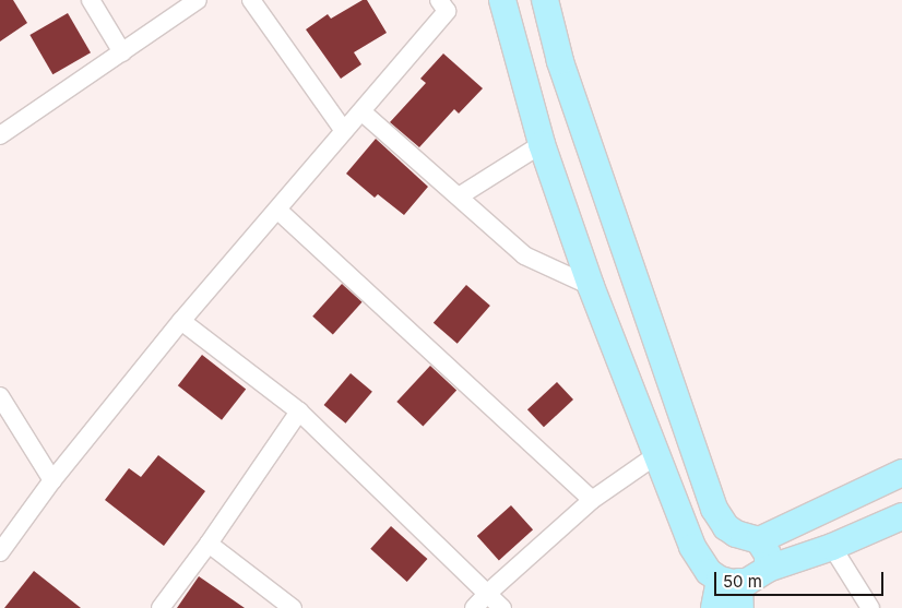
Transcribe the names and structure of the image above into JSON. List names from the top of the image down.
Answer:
{
  "scale_bar": "50 m"
}
